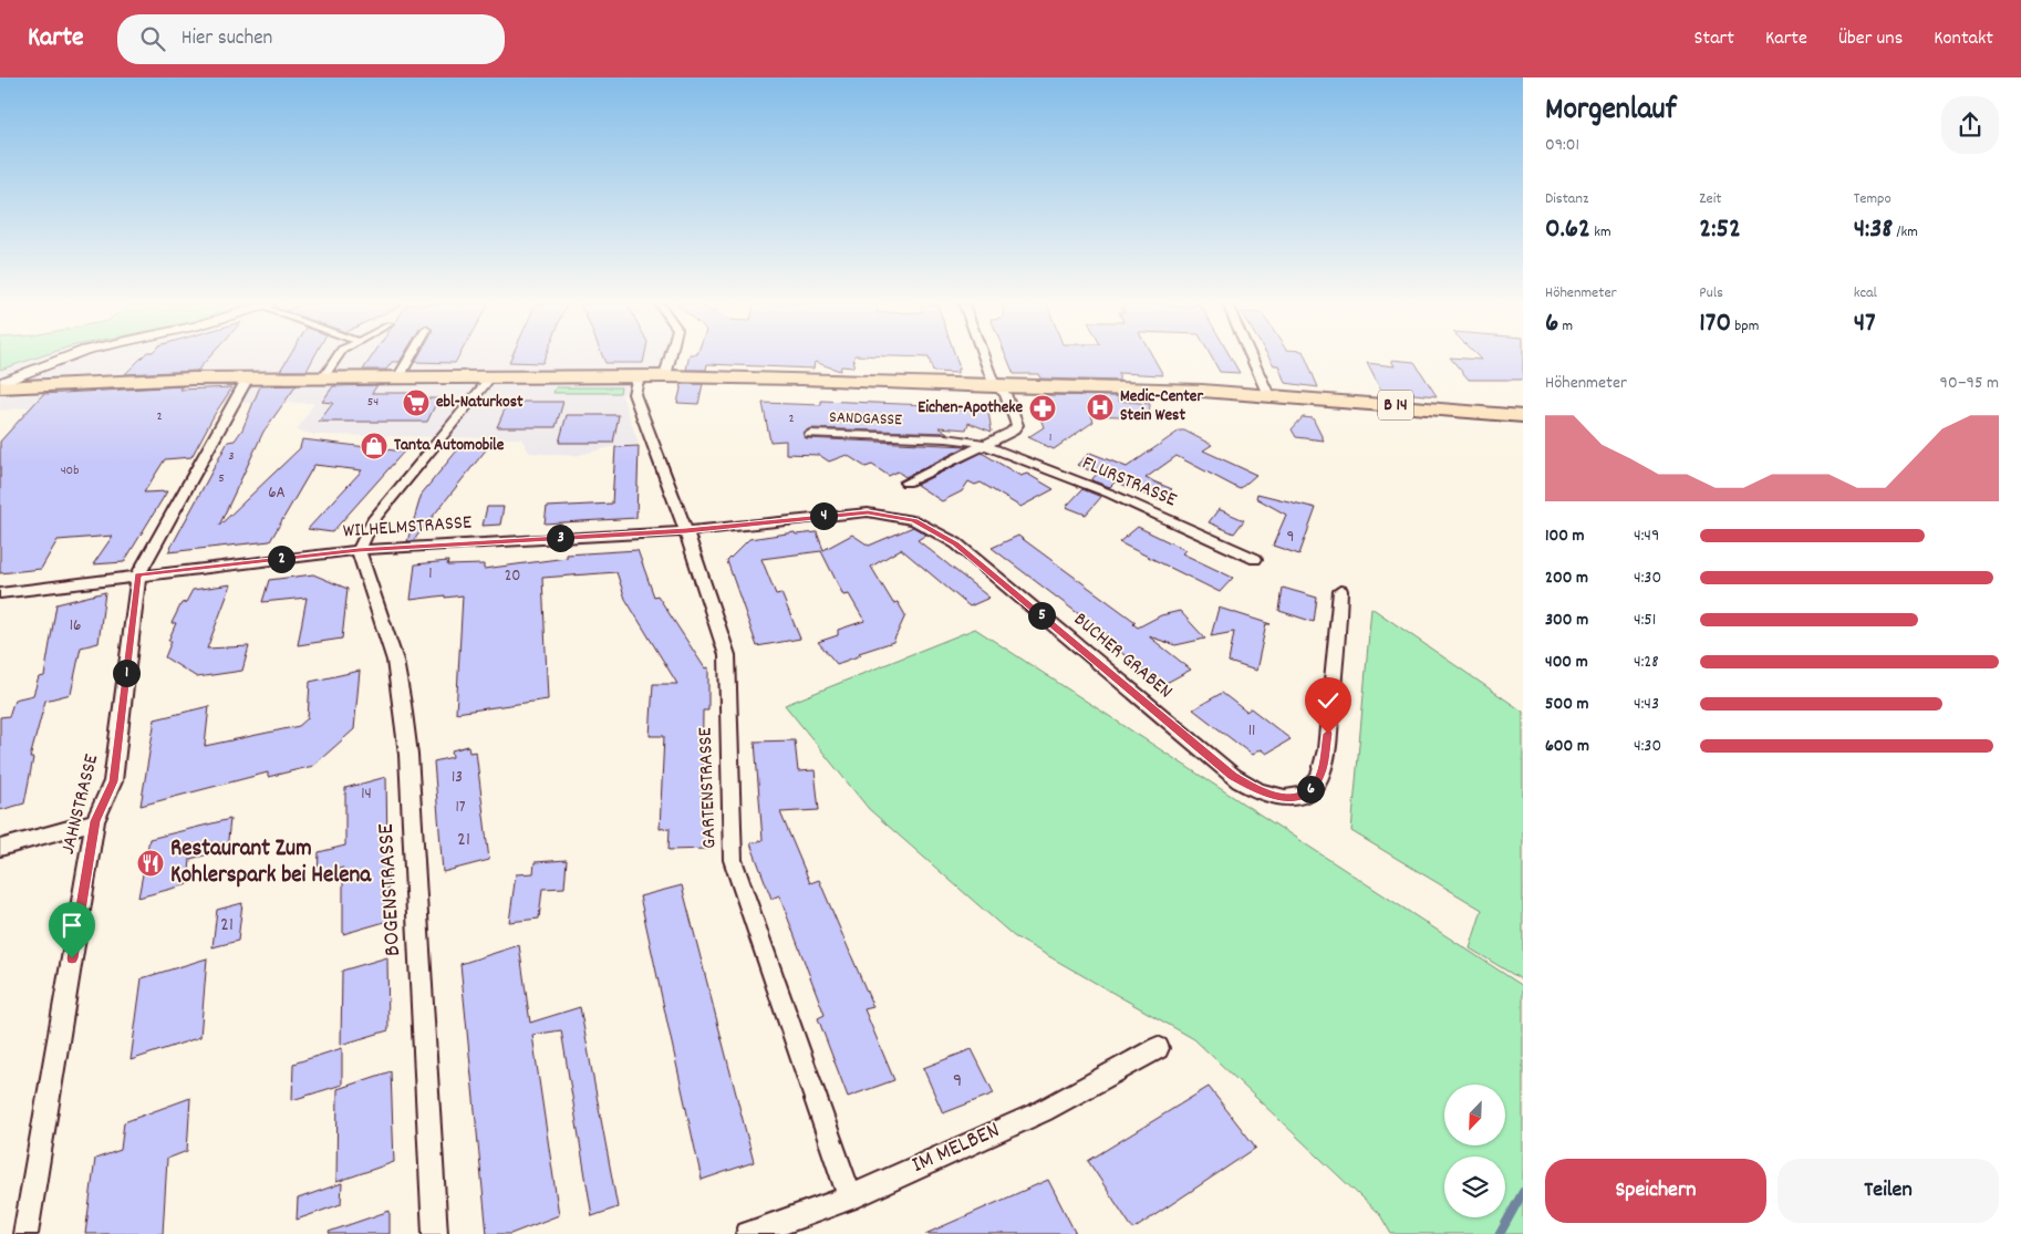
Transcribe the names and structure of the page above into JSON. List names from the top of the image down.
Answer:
{
  "streets": {
    "main road": ["B 14"],
    "street": [
      "SANDGASSE",
      "FLURSTRASSE",
      "WILHELMSTRASSE",
      "BUCHER GRABEN",
      "GARTENSTRASSE",
      "JAHNSTRASSE",
      "BOGENSTRASSE",
      "IM MELBEN"
    ]
  },
  "crossings": [
    ["B 14", "GARTENSTRASSE"],
    ["B 14", "JAHNSTRASSE"],
    ["SANDGASSE", "FLURSTRASSE"],
    ["WILHELMSTRASSE", "BUCHER GRABEN"],
    ["WILHELMSTRASSE", "GARTENSTRASSE"],
    ["WILHELMSTRASSE", "JAHNSTRASSE"],
    ["WILHELMSTRASSE", "BOGENSTRASSE"],
    ["BUCHER GRABEN", "GARTENSTRASSE"],
    ["GARTENSTRASSE", "IM MELBEN"]
  ],
  "places": {
    "supermarket": ["ebl-Naturkost"],
    "hospital": ["Medic-Center Stein West"],
    "pharmacy": ["Eichen-Apotheke"],
    "shop": ["Tanta Automobile"],
    "restaurant": ["Restaurant Zum Kohlerspark bei Helena"]
  },
  "house_numbers": [
    "54",
    "2",
    "2",
    "1",
    "3",
    "40b",
    "5",
    "6A",
    "9",
    "1",
    "20",
    "16",
    "11",
    "13",
    "14",
    "17",
    "21",
    "21",
    "9"
  ],
  "north": "bottom left",
  "page": {
    "header": "Karte",
    "search": "Hier suchen",
    "nav": [
      "Start",
      "Karte",
      "Über uns",
      "Kontakt"
    ],
    "heading": ["Morgenlauf", "09:01"],
    "stats": [
      ["Distanz", "0.62 km"],
      ["Zeit", "2:52"],
      ["Tempo", "4:38 /km"],
      ["Höhenmeter", "6 m"],
      ["Puls", "170 bpm"],
      ["kcal", "47"]
    ],
    "chart": ["Höhenmeter", "90–95 m"],
    "pins": [
      "4",
      "3",
      "2",
      "5",
      "1",
      "6"
    ],
    "list": [
      {
        "name": "100 m",
        "note": "4:49"
      },
      {
        "name": "200 m",
        "note": "4:30"
      },
      {
        "name": "300 m",
        "note": "4:51"
      },
      {
        "name": "400 m",
        "note": "4:28"
      },
      {
        "name": "500 m",
        "note": "4:43"
      },
      {
        "name": "600 m",
        "note": "4:30"
      }
    ],
    "buttons": ["Speichern", "Teilen"]
  }
}
